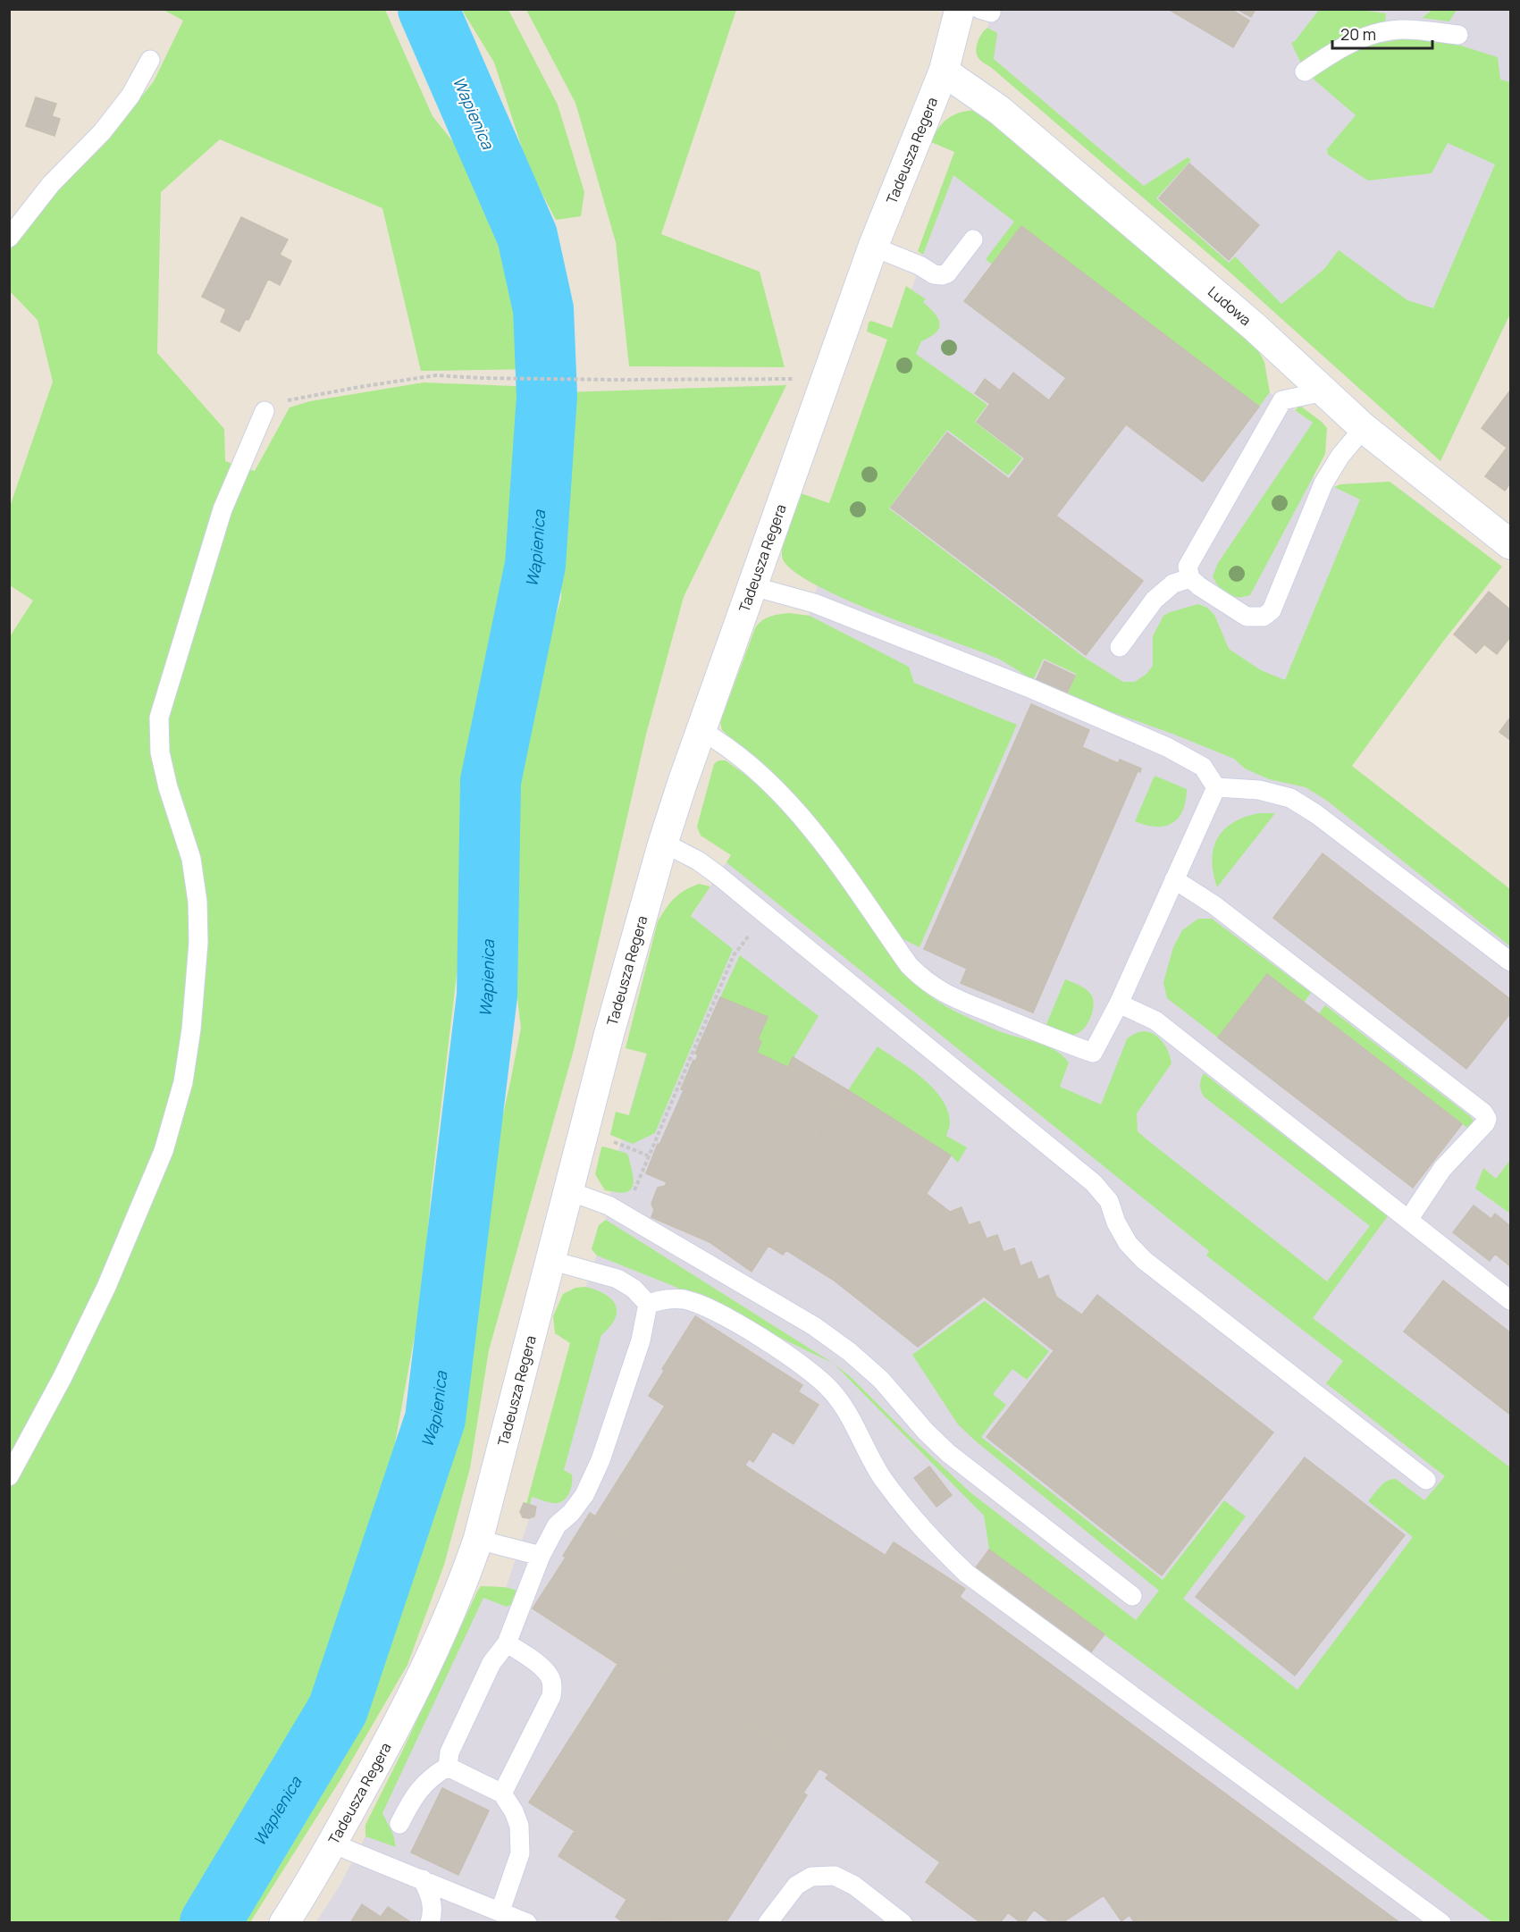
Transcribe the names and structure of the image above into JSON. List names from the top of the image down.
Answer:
{
  "streets": {
    "street": ["Tadeusza Regera", "Ludowa"]
  },
  "crossings": [
    ["Tadeusza Regera", "Ludowa"]
  ],
  "water": ["Wapienica"],
  "scale_bar": "20 m"
}
